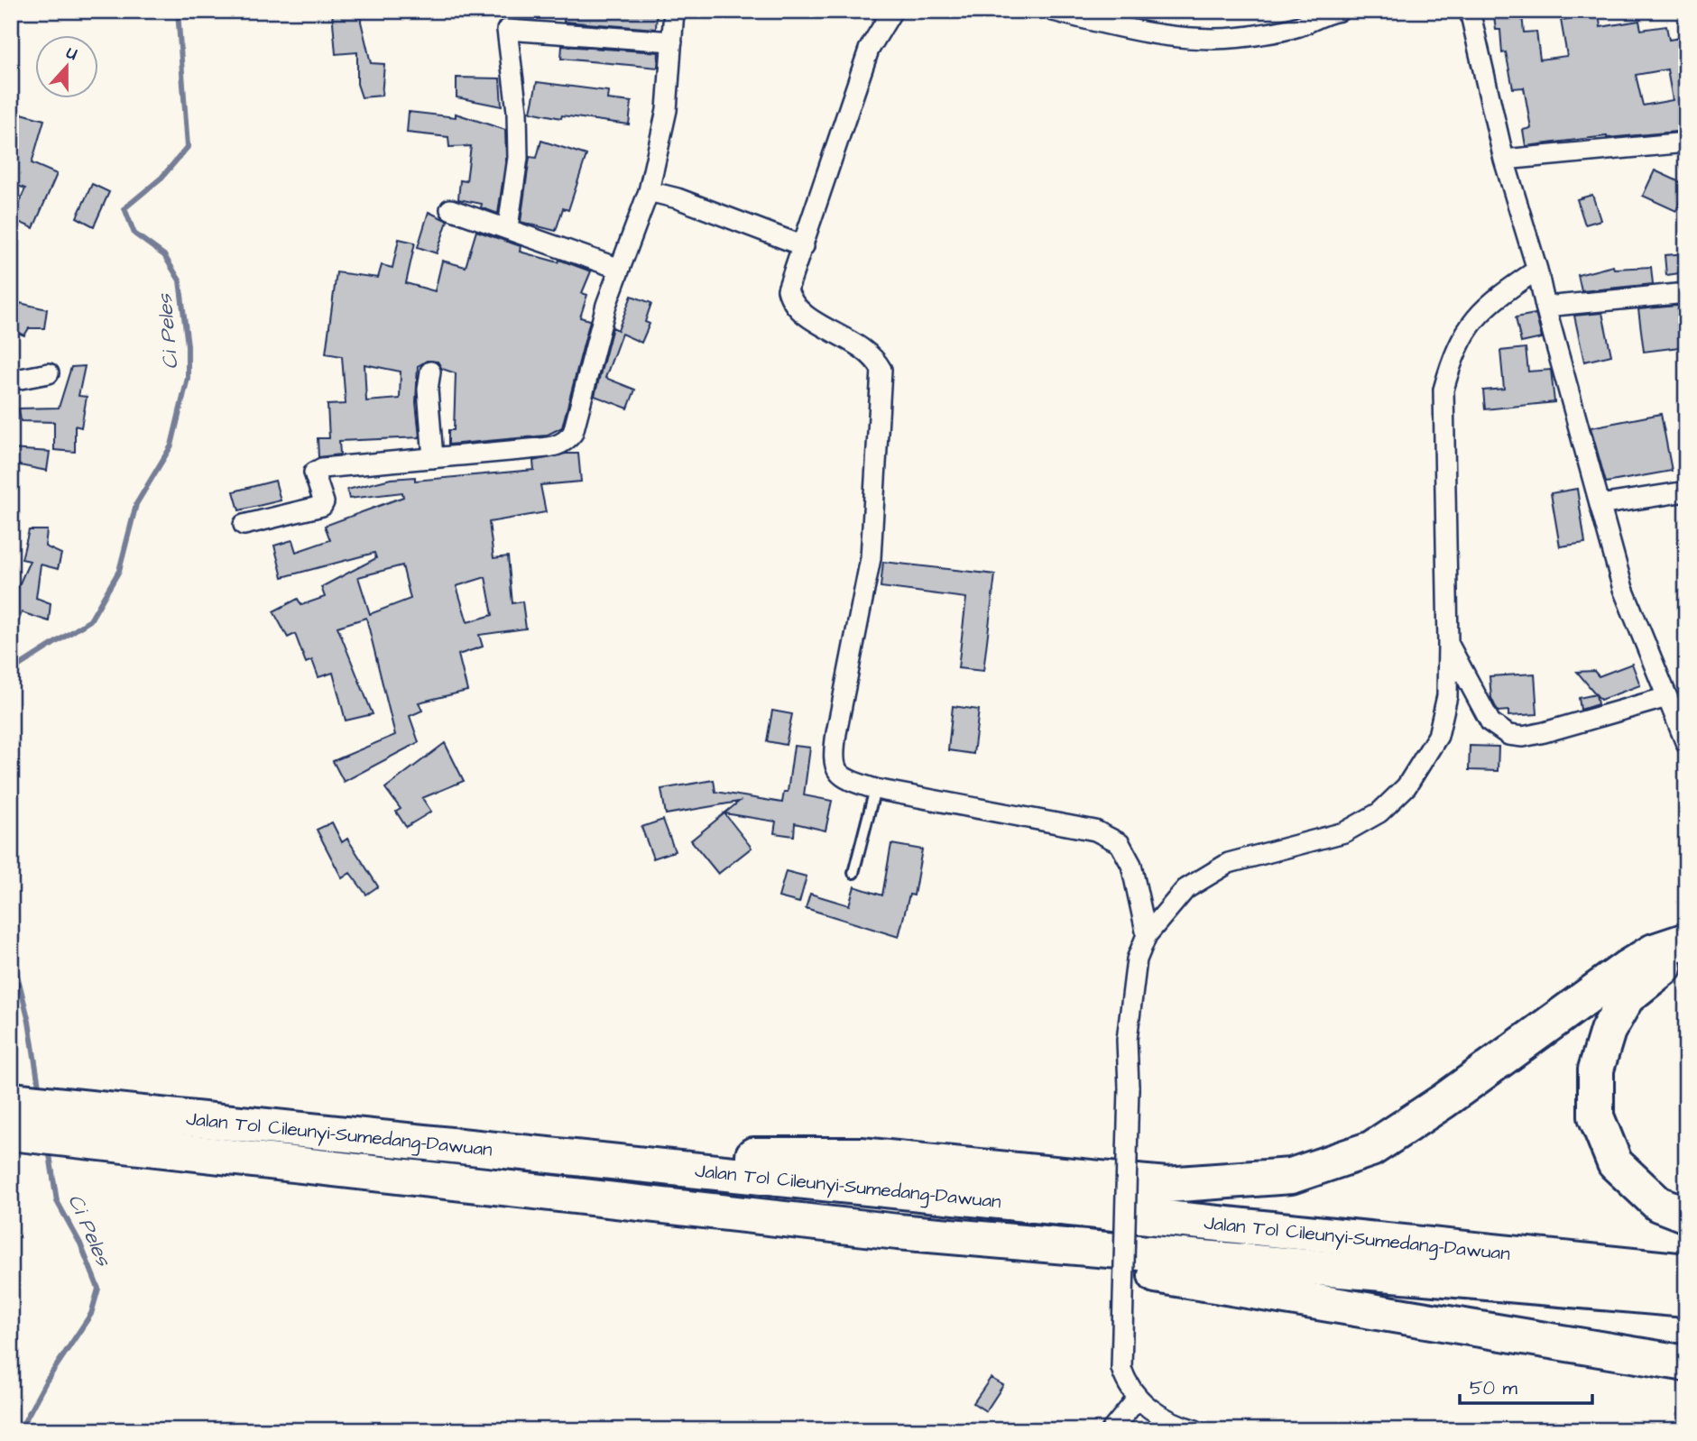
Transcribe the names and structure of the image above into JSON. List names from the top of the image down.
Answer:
{
  "streets": {
    "highway": ["Jalan Tol Cileunyi–Sumedang–Dawuan"]
  },
  "water": ["Ci Peles"],
  "scale_bar": "50 m",
  "north": "top"
}
